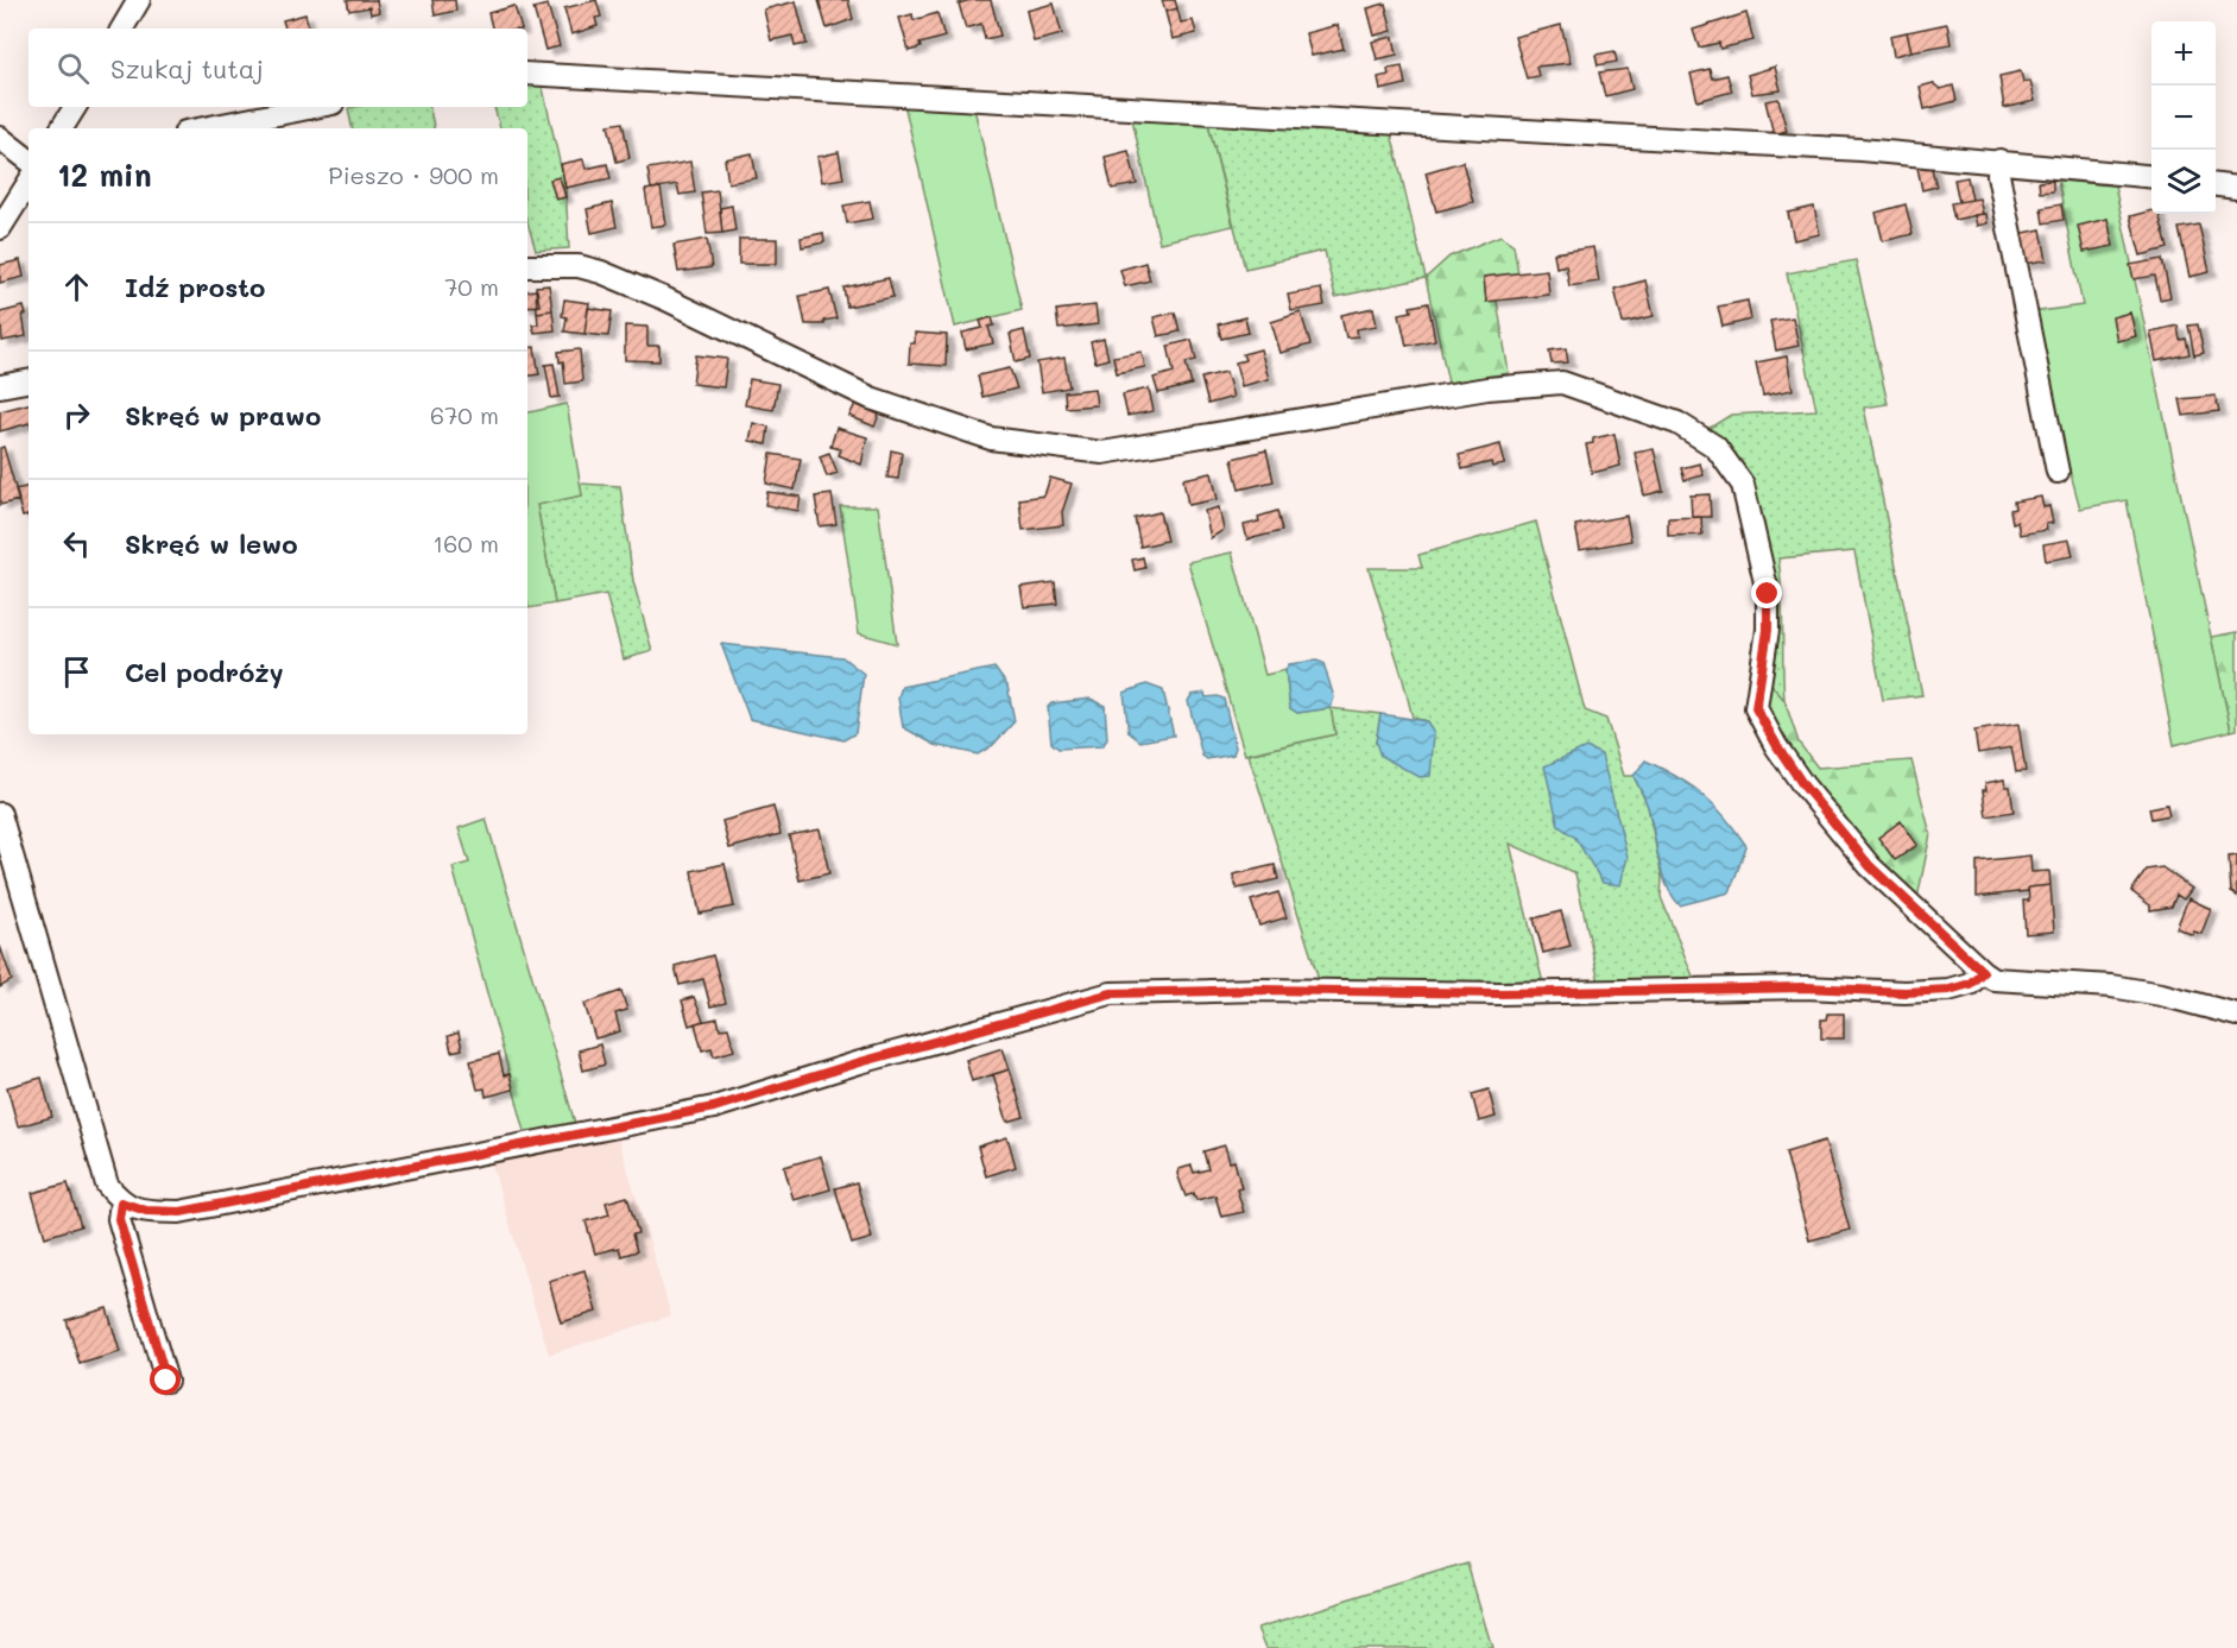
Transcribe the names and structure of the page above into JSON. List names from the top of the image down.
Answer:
{
  "page": {
    "map_buttons": ["+", "−"],
    "search": "Szukaj tutaj",
    "heading": ["12 min", "Pieszo · 900 m"],
    "list": [
      ["Idź prosto", "70 m"],
      ["Skręć w prawo", "670 m"],
      ["Skręć w lewo", "160 m"],
      "Cel podróży"
    ]
  }
}
